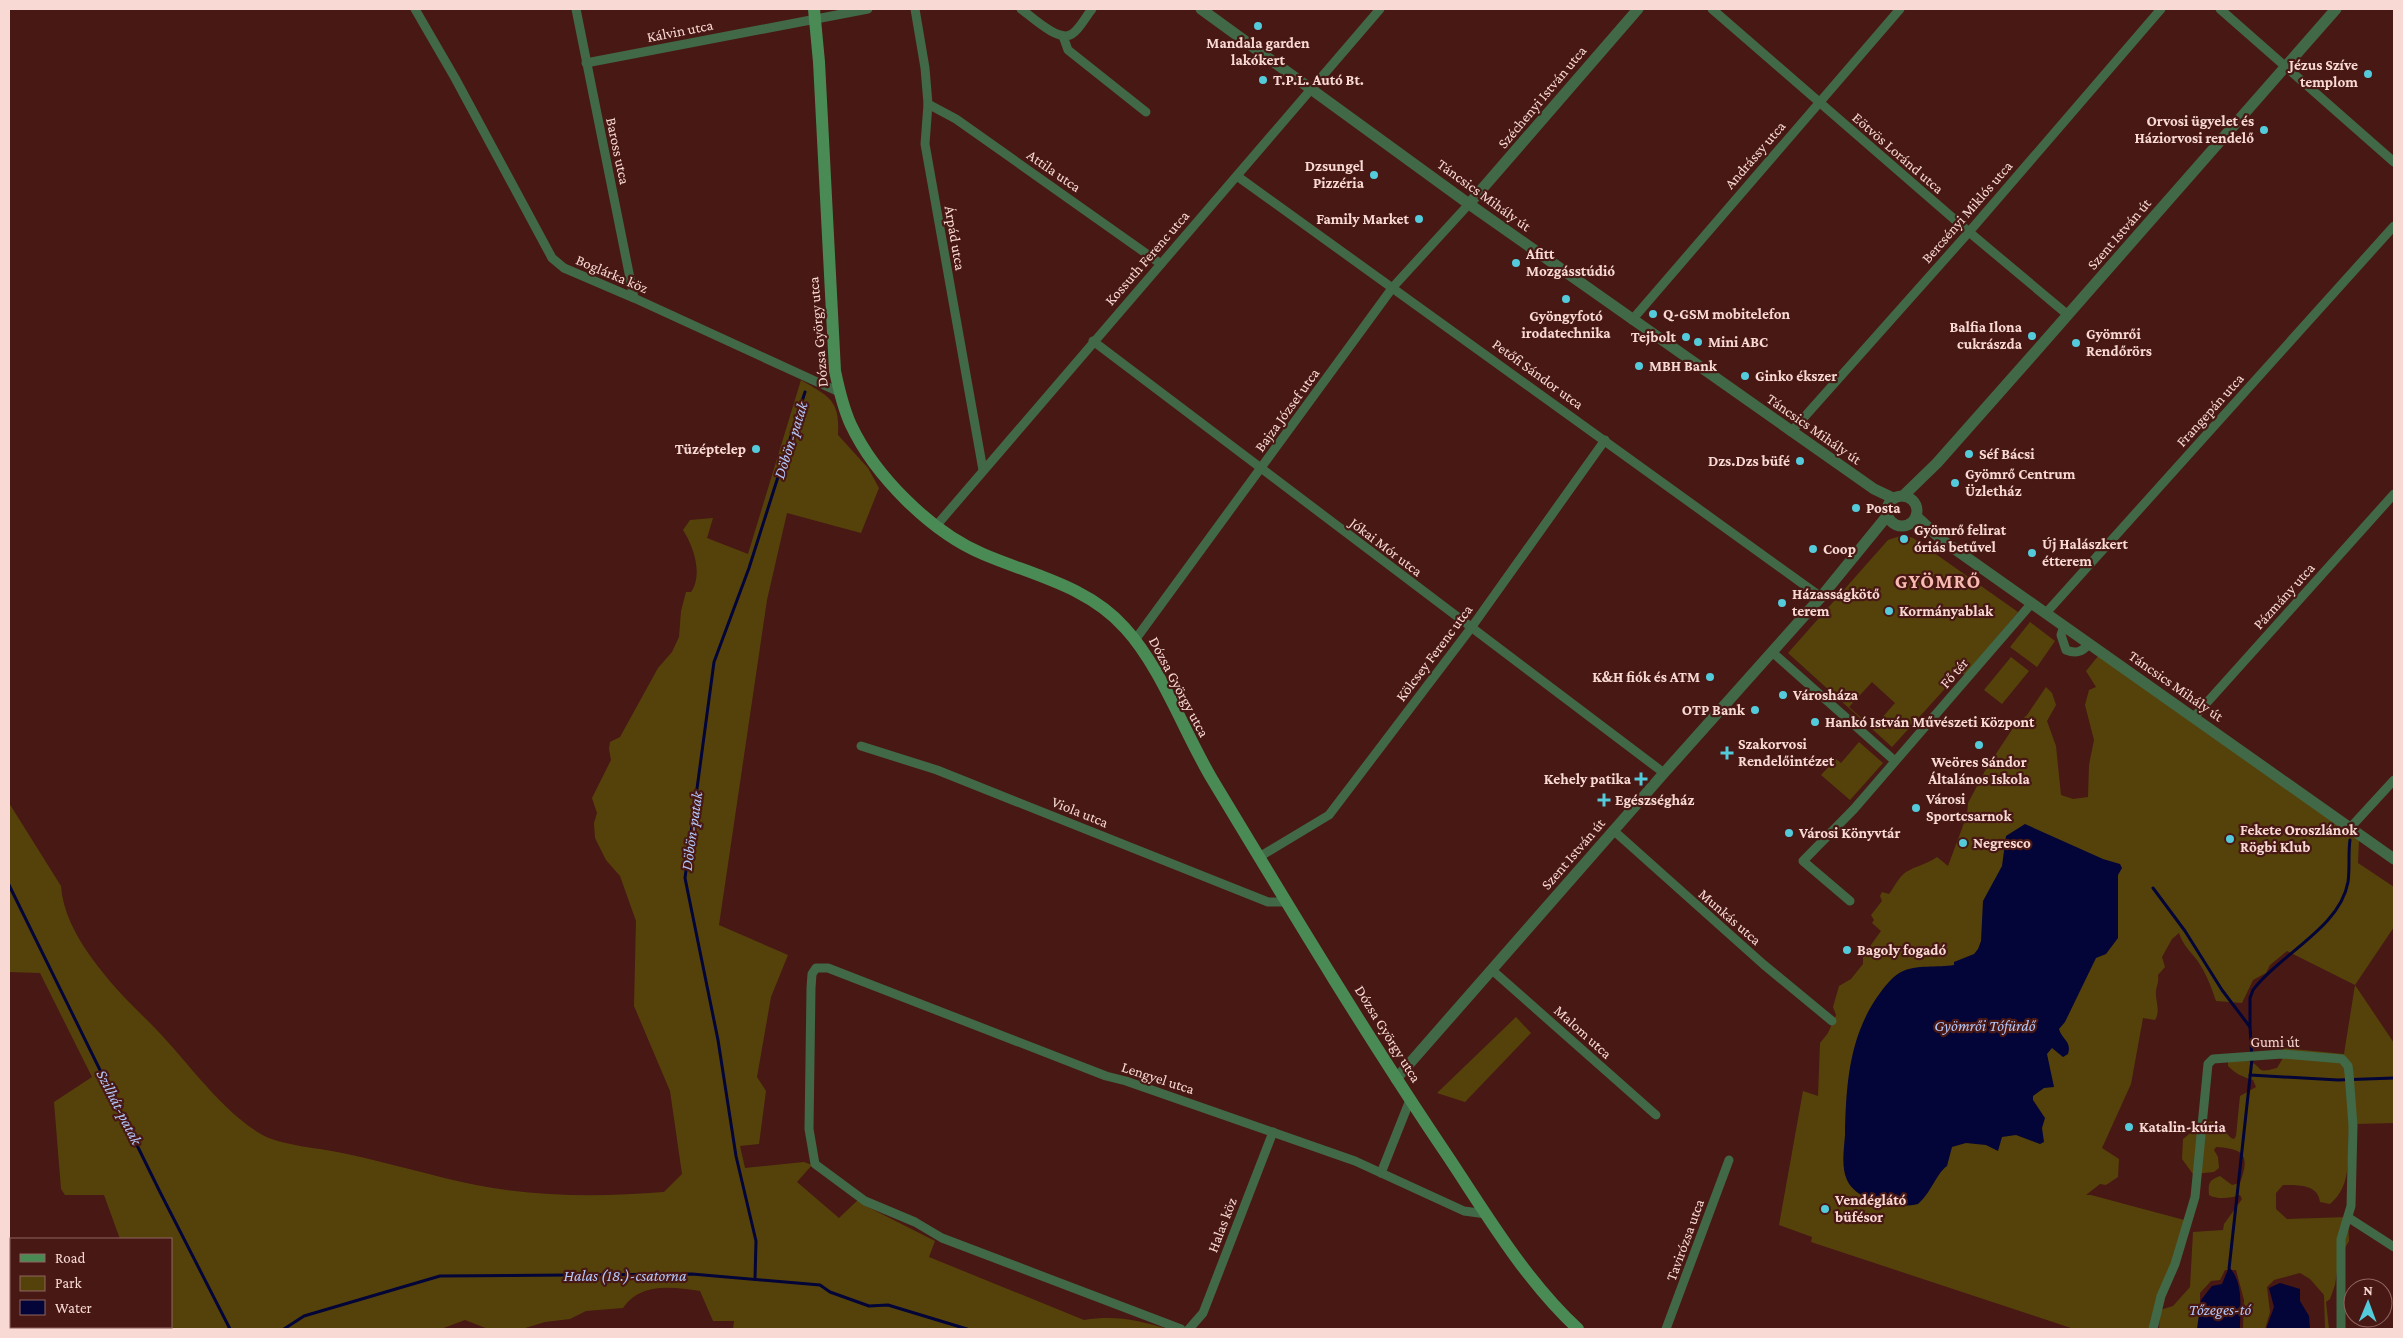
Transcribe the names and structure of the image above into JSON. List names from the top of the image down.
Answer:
{
  "streets": {
    "main road": ["Dózsa György utca"],
    "street": [
      "Kálvin utca",
      "Széchenyi István utca",
      "Baross utca",
      "Eötvös Loránd utca",
      "Andrássy utca",
      "Attila utca",
      "Táncsics Mihály út",
      "Bercsényi Miklós utca",
      "Szent István út",
      "Árpád utca",
      "Kossuth Ferenc utca",
      "Boglárka köz",
      "Petőfi Sándor utca",
      "Bajza József utca",
      "Frangepán utca",
      "Jókai Mór utca",
      "Pázmány utca",
      "Kölcsey Ferenc utca",
      "Fő tér",
      "Viola utca",
      "Munkás utca",
      "Malom utca",
      "Gumi út",
      "Lengyel utca",
      "Halas köz",
      "Tavirózsa utca"
    ]
  },
  "crossings": [
    ["Kálvin utca", "Baross utca"],
    ["Kálvin utca", "Dózsa György utca"],
    ["Széchenyi István utca", "Táncsics Mihály út"],
    ["Széchenyi István utca", "Bajza József utca"],
    ["Baross utca", "Boglárka köz"],
    ["Eötvös Loránd utca", "Andrássy utca"],
    ["Eötvös Loránd utca", "Bercsényi Miklós utca"],
    ["Eötvös Loránd utca", "Szent István út"],
    ["Andrássy utca", "Táncsics Mihály út"],
    ["Attila utca", "Árpád utca"],
    ["Attila utca", "Kossuth Ferenc utca"],
    ["Táncsics Mihály út", "Bercsényi Miklós utca"],
    ["Táncsics Mihály út", "Szent István út"],
    ["Táncsics Mihály út", "Kossuth Ferenc utca"],
    ["Táncsics Mihály út", "Bajza József utca"],
    ["Táncsics Mihály út", "Frangepán utca"],
    ["Táncsics Mihály út", "Pázmány utca"],
    ["Táncsics Mihály út", "Fő tér"],
    ["Szent István út", "Dózsa György utca"],
    ["Szent István út", "Petőfi Sándor utca"],
    ["Szent István út", "Jókai Mór utca"],
    ["Szent István út", "Munkás utca"],
    ["Szent István út", "Malom utca"],
    ["Árpád utca", "Kossuth Ferenc utca"],
    ["Kossuth Ferenc utca", "Dózsa György utca"],
    ["Kossuth Ferenc utca", "Petőfi Sándor utca"],
    ["Kossuth Ferenc utca", "Jókai Mór utca"],
    ["Boglárka köz", "Dózsa György utca"],
    ["Dózsa György utca", "Bajza József utca"],
    ["Dózsa György utca", "Kölcsey Ferenc utca"],
    ["Dózsa György utca", "Viola utca"],
    ["Dózsa György utca", "Lengyel utca"],
    ["Petőfi Sándor utca", "Bajza József utca"],
    ["Petőfi Sándor utca", "Kölcsey Ferenc utca"],
    ["Bajza József utca", "Jókai Mór utca"],
    ["Jókai Mór utca", "Kölcsey Ferenc utca"],
    ["Lengyel utca", "Halas köz"]
  ],
  "districts": ["GYÖMRŐ"],
  "water": [
    "Döbön-patak",
    "Gyömrői Tófürdő",
    "Szilhát-patak",
    "Halas (18.)-csatorna",
    "Tőzeges-tó"
  ],
  "places": {
    "other": [
      "Mandala garden lakókert",
      "Jézus Szíve templom",
      "T.P.L. Autó Bt.",
      "Orvosi ügyelet és Háziorvosi rendelő",
      "Dzsungel Pizzéria",
      "Family Market",
      "Afitt Mozgásstúdió",
      "Gyöngyfotó irodatechnika",
      "Q-GSM mobitelefon",
      "Balfia Ilona cukrászda",
      "Tejbolt",
      "Mini ABC",
      "Gyömrői Rendőrörs",
      "MBH Bank",
      "Ginko ékszer",
      "Tüzéptelep",
      "Séf Bácsi",
      "Dzs.Dzs büfé",
      "Gyömrő Centrum Üzletház",
      "Posta",
      "Gyömrő felirat óriás betűvel",
      "Coop",
      "Új Halászkert étterem",
      "Házasságkötő terem",
      "Kormányablak",
      "K&H fiók és ATM",
      "Városháza",
      "OTP Bank",
      "Hankó István Művészeti Központ",
      "Weöres Sándor Általános Iskola",
      "Városi Sportcsarnok",
      "Városi Könyvtár",
      "Fekete Oroszlánok Rögbi Klub",
      "Negresco",
      "Bagoly fogadó",
      "Katalin-kúria",
      "Vendéglátó büfésor"
    ],
    "health": ["Szakorvosi Rendelőintézet", "Kehely patika", "Egészségház"]
  },
  "legend": ["Road", "Park", "Water"],
  "north": "top"
}
